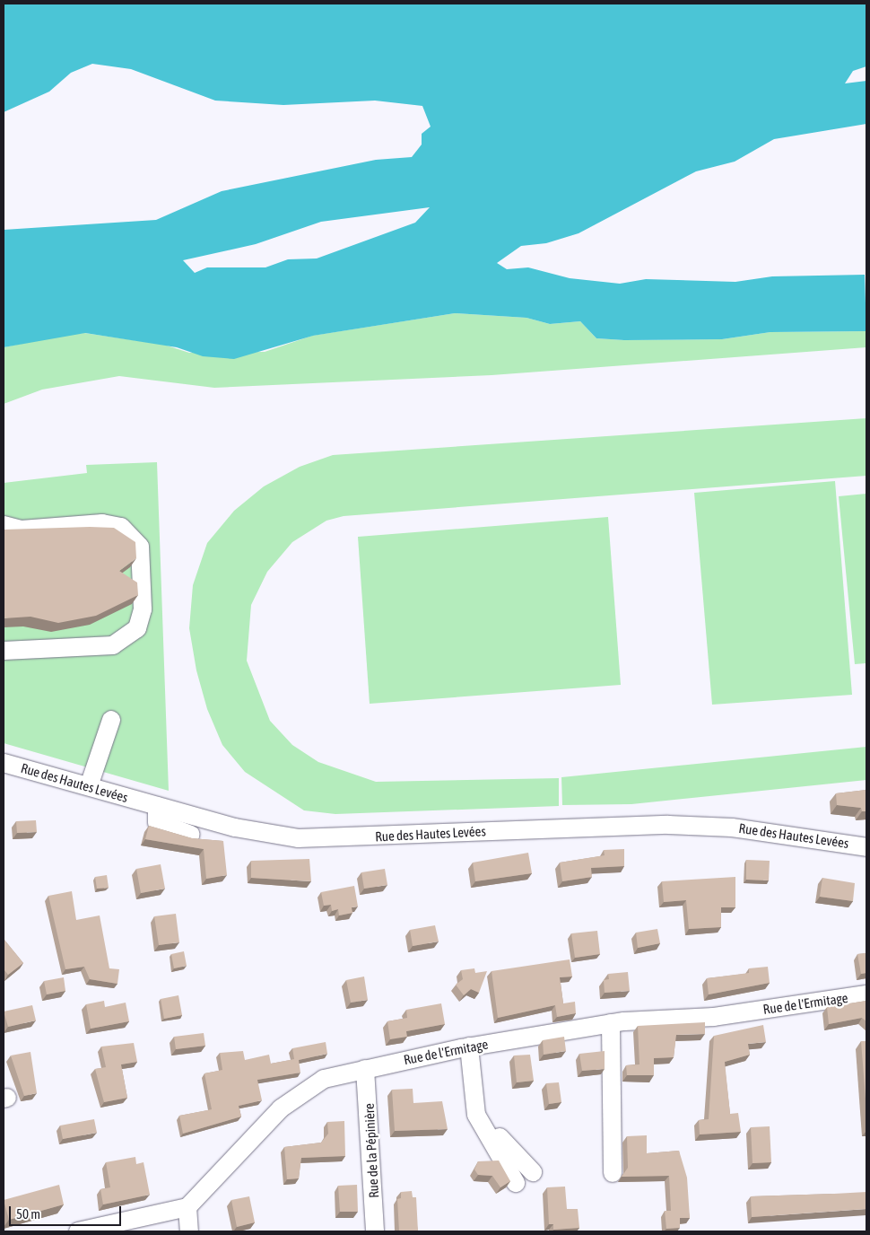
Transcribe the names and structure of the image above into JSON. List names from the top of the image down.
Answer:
{
  "streets": {
    "street": ["Rue des Hautes Levées", "Rue de l'Ermitage", "Rue de la Pépinière"]
  },
  "crossings": [
    ["Rue de l'Ermitage", "Rue de la Pépinière"]
  ],
  "scale_bar": "50 m"
}
